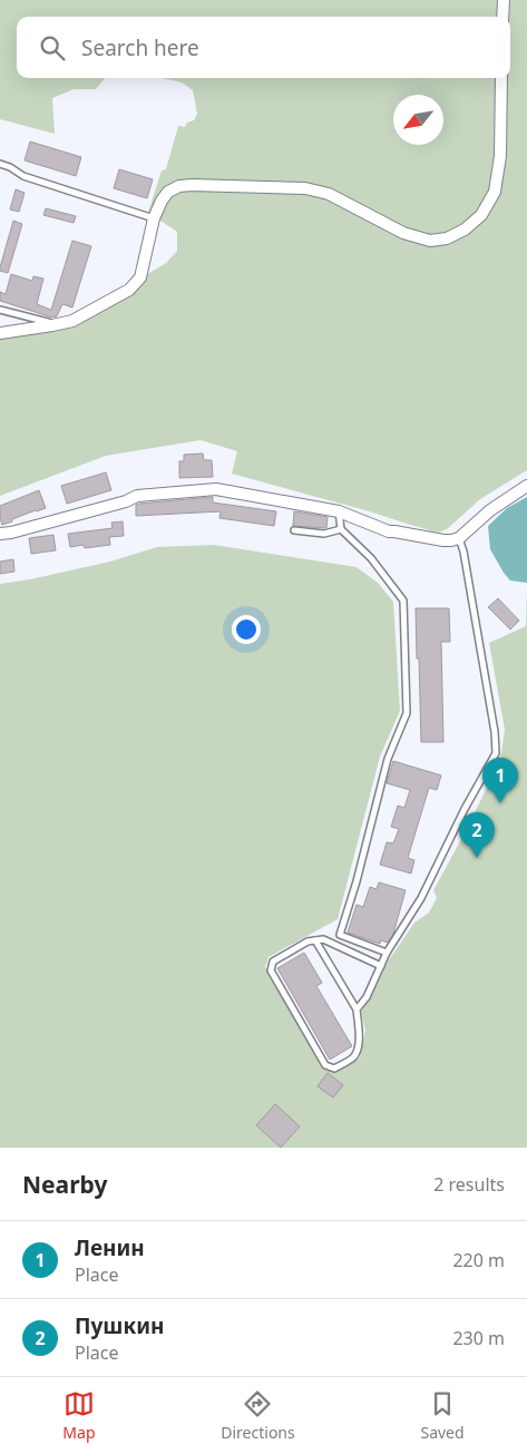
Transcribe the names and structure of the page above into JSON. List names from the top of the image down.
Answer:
{
  "north": "bottom left",
  "page": {
    "search": "Search here",
    "pins": ["1", "2"],
    "heading": ["Nearby", "2 results"],
    "list": [
      {
        "mark": "1",
        "name": "Ленин",
        "note": "Place",
        "value": "220 m"
      },
      {
        "mark": "2",
        "name": "Пушкин",
        "note": "Place",
        "value": "230 m"
      }
    ],
    "nav": ["Map", "Directions", "Saved"]
  }
}
